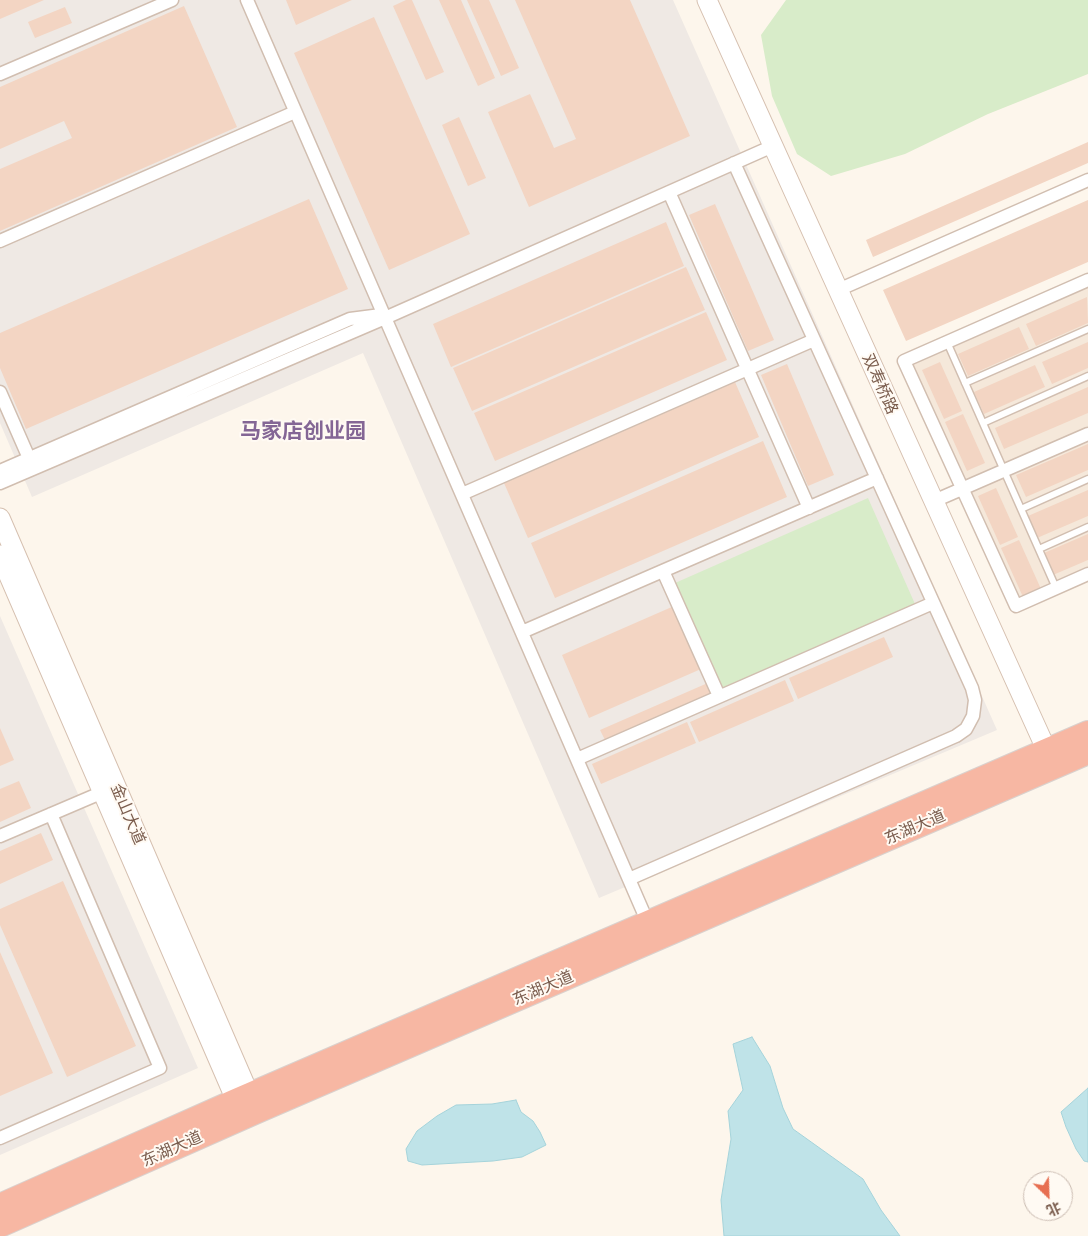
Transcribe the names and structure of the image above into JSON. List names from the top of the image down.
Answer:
{
  "streets": {
    "highway": ["东湖大道"],
    "street": ["双寿桥路", "金山大道"]
  },
  "crossings": [
    ["双寿桥路", "东湖大道"],
    ["金山大道", "东湖大道"]
  ],
  "districts": ["马家店创业园"],
  "north": "bottom right"
}
